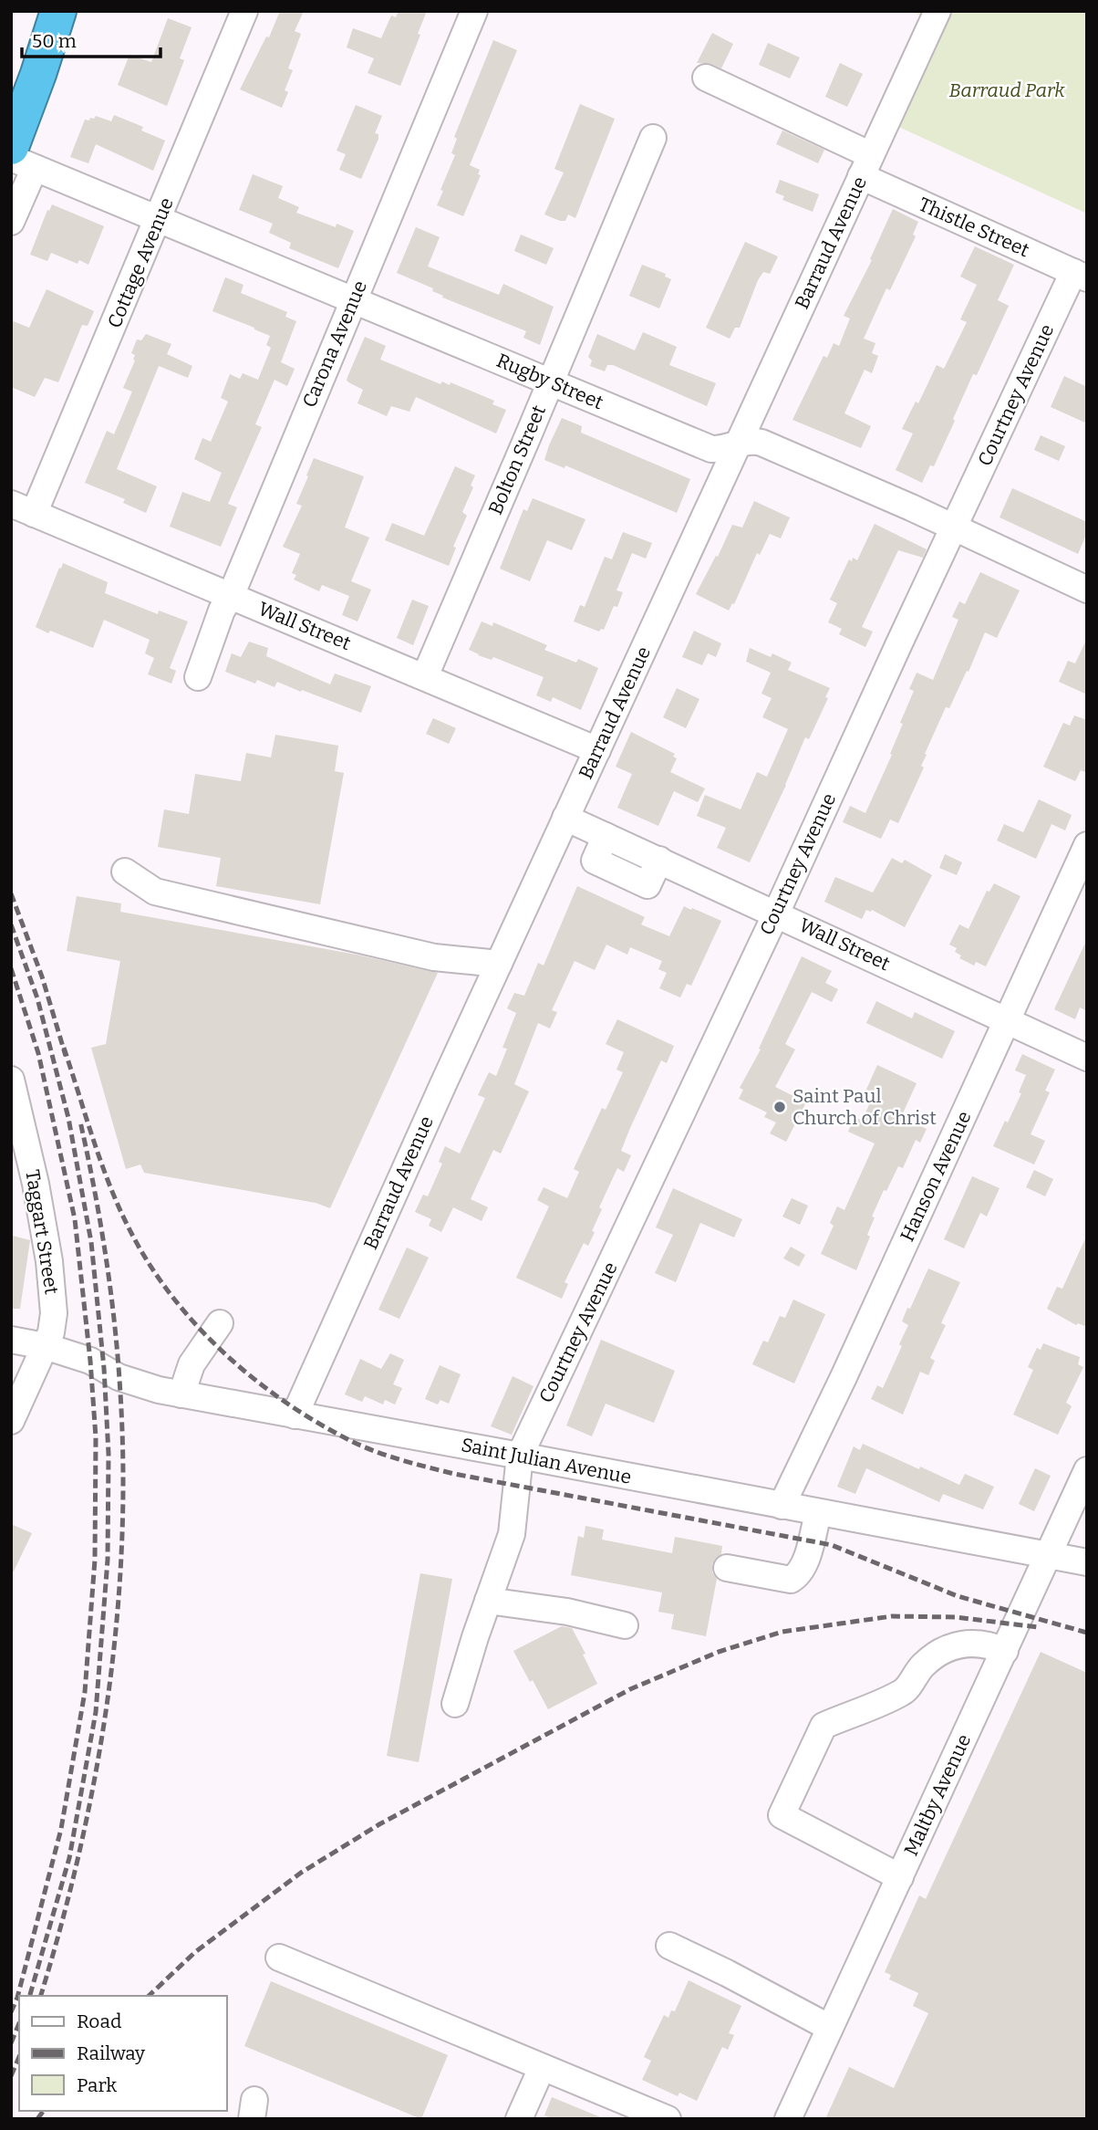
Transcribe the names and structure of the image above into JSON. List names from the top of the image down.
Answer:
{
  "streets": {
    "street": [
      "Thistle Street",
      "Barraud Avenue",
      "Cottage Avenue",
      "Carona Avenue",
      "Rugby Street",
      "Courtney Avenue",
      "Bolton Street",
      "Wall Street",
      "Hanson Avenue",
      "Taggart Street",
      "Saint Julian Avenue",
      "Maltby Avenue"
    ]
  },
  "crossings": [
    ["Thistle Street", "Barraud Avenue"],
    ["Thistle Street", "Courtney Avenue"],
    ["Barraud Avenue", "Rugby Street"],
    ["Barraud Avenue", "Wall Street"],
    ["Barraud Avenue", "Saint Julian Avenue"],
    ["Cottage Avenue", "Rugby Street"],
    ["Cottage Avenue", "Wall Street"],
    ["Carona Avenue", "Rugby Street"],
    ["Carona Avenue", "Wall Street"],
    ["Rugby Street", "Courtney Avenue"],
    ["Rugby Street", "Bolton Street"],
    ["Courtney Avenue", "Wall Street"],
    ["Courtney Avenue", "Saint Julian Avenue"],
    ["Bolton Street", "Wall Street"],
    ["Wall Street", "Hanson Avenue"],
    ["Hanson Avenue", "Saint Julian Avenue"],
    ["Taggart Street", "Saint Julian Avenue"],
    ["Saint Julian Avenue", "Maltby Avenue"]
  ],
  "parks": ["Barraud Park"],
  "places": ["Saint Paul Church of Christ"],
  "legend": ["Road", "Railway", "Park"],
  "scale_bar": "50 m"
}
